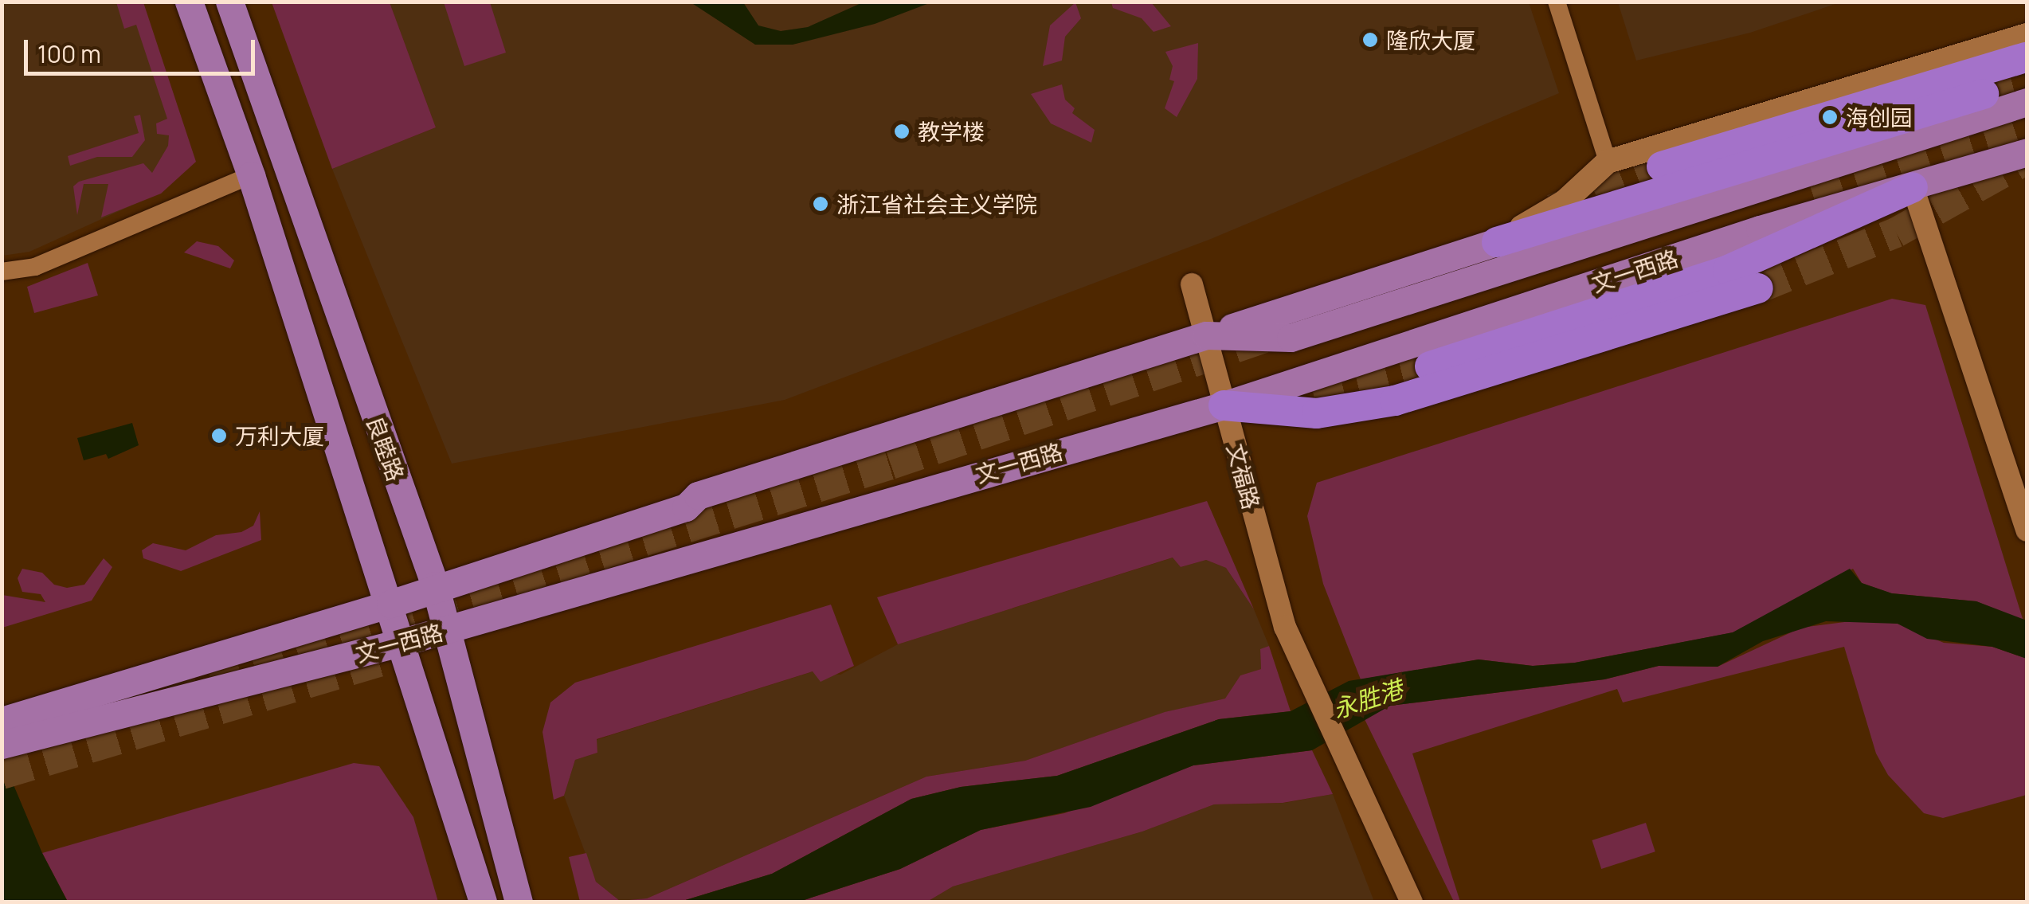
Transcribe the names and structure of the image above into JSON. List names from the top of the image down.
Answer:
{
  "streets": {
    "main road": ["文一西路", "良睦路"],
    "street": ["文福路"]
  },
  "crossings": [
    ["文一西路", "良睦路"],
    ["文一西路", "文福路"]
  ],
  "water": ["永胜港"],
  "places": [
    "隆欣大厦",
    "海创园",
    "教学楼",
    "浙江省社会主义学院",
    "万利大厦"
  ],
  "scale_bar": "100 m"
}
